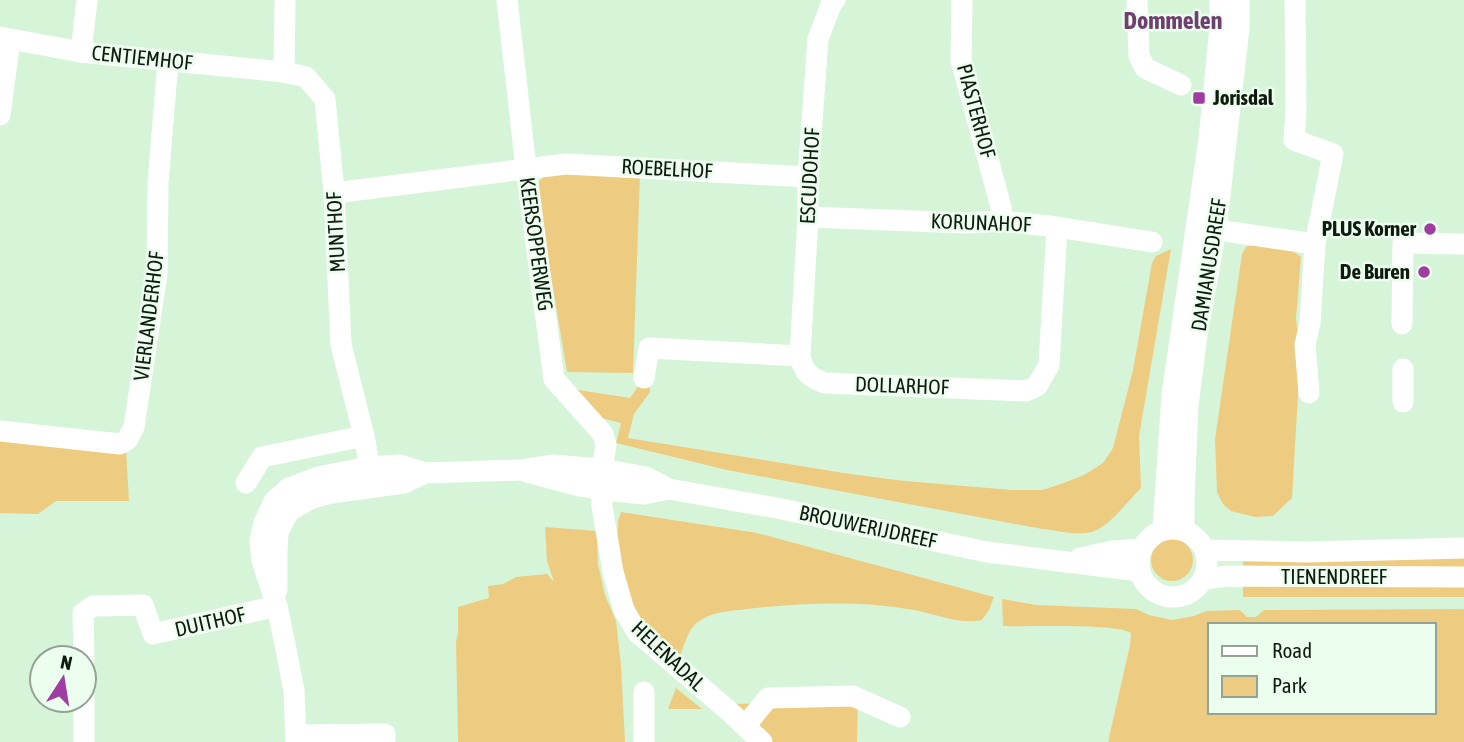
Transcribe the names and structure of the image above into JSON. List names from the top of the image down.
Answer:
{
  "streets": {
    "street": [
      "CENTIEMHOF",
      "PIASTERHOF",
      "ROEBELHOF",
      "ESCUDOHOF",
      "KORUNAHOF",
      "MUNTHOF",
      "KEERSOPPERWEG",
      "DAMIANUSDREEF",
      "VIERLANDERHOF",
      "DOLLARHOF",
      "BROUWERIJDREEF",
      "TIENENDREEF",
      "DUITHOF",
      "HELENADAL"
    ]
  },
  "crossings": [
    ["CENTIEMHOF", "MUNTHOF"],
    ["CENTIEMHOF", "VIERLANDERHOF"],
    ["PIASTERHOF", "KORUNAHOF"],
    ["ROEBELHOF", "ESCUDOHOF"],
    ["ROEBELHOF", "MUNTHOF"],
    ["ROEBELHOF", "KEERSOPPERWEG"],
    ["ESCUDOHOF", "KORUNAHOF"],
    ["ESCUDOHOF", "DOLLARHOF"],
    ["KORUNAHOF", "DOLLARHOF"],
    ["MUNTHOF", "BROUWERIJDREEF"],
    ["KEERSOPPERWEG", "BROUWERIJDREEF"],
    ["KEERSOPPERWEG", "HELENADAL"],
    ["DAMIANUSDREEF", "BROUWERIJDREEF"],
    ["DAMIANUSDREEF", "TIENENDREEF"],
    ["BROUWERIJDREEF", "TIENENDREEF"],
    ["BROUWERIJDREEF", "DUITHOF"],
    ["BROUWERIJDREEF", "HELENADAL"]
  ],
  "districts": ["Dommelen"],
  "places": {
    "transit": ["Jorisdal"],
    "other": ["PLUS Korner", "De Buren"]
  },
  "legend": ["Road", "Park"],
  "north": "top"
}
